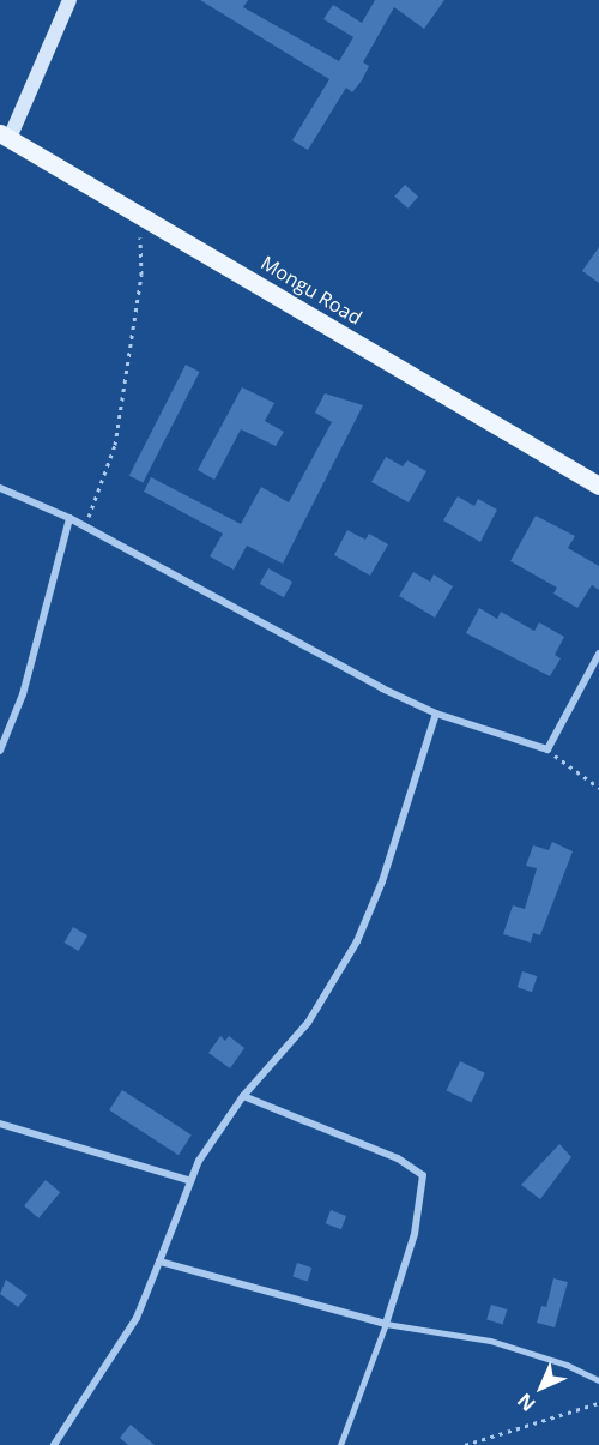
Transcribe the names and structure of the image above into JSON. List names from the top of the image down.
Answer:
{
  "streets": {
    "main road": ["Mongu Road"]
  },
  "north": "bottom left"
}
